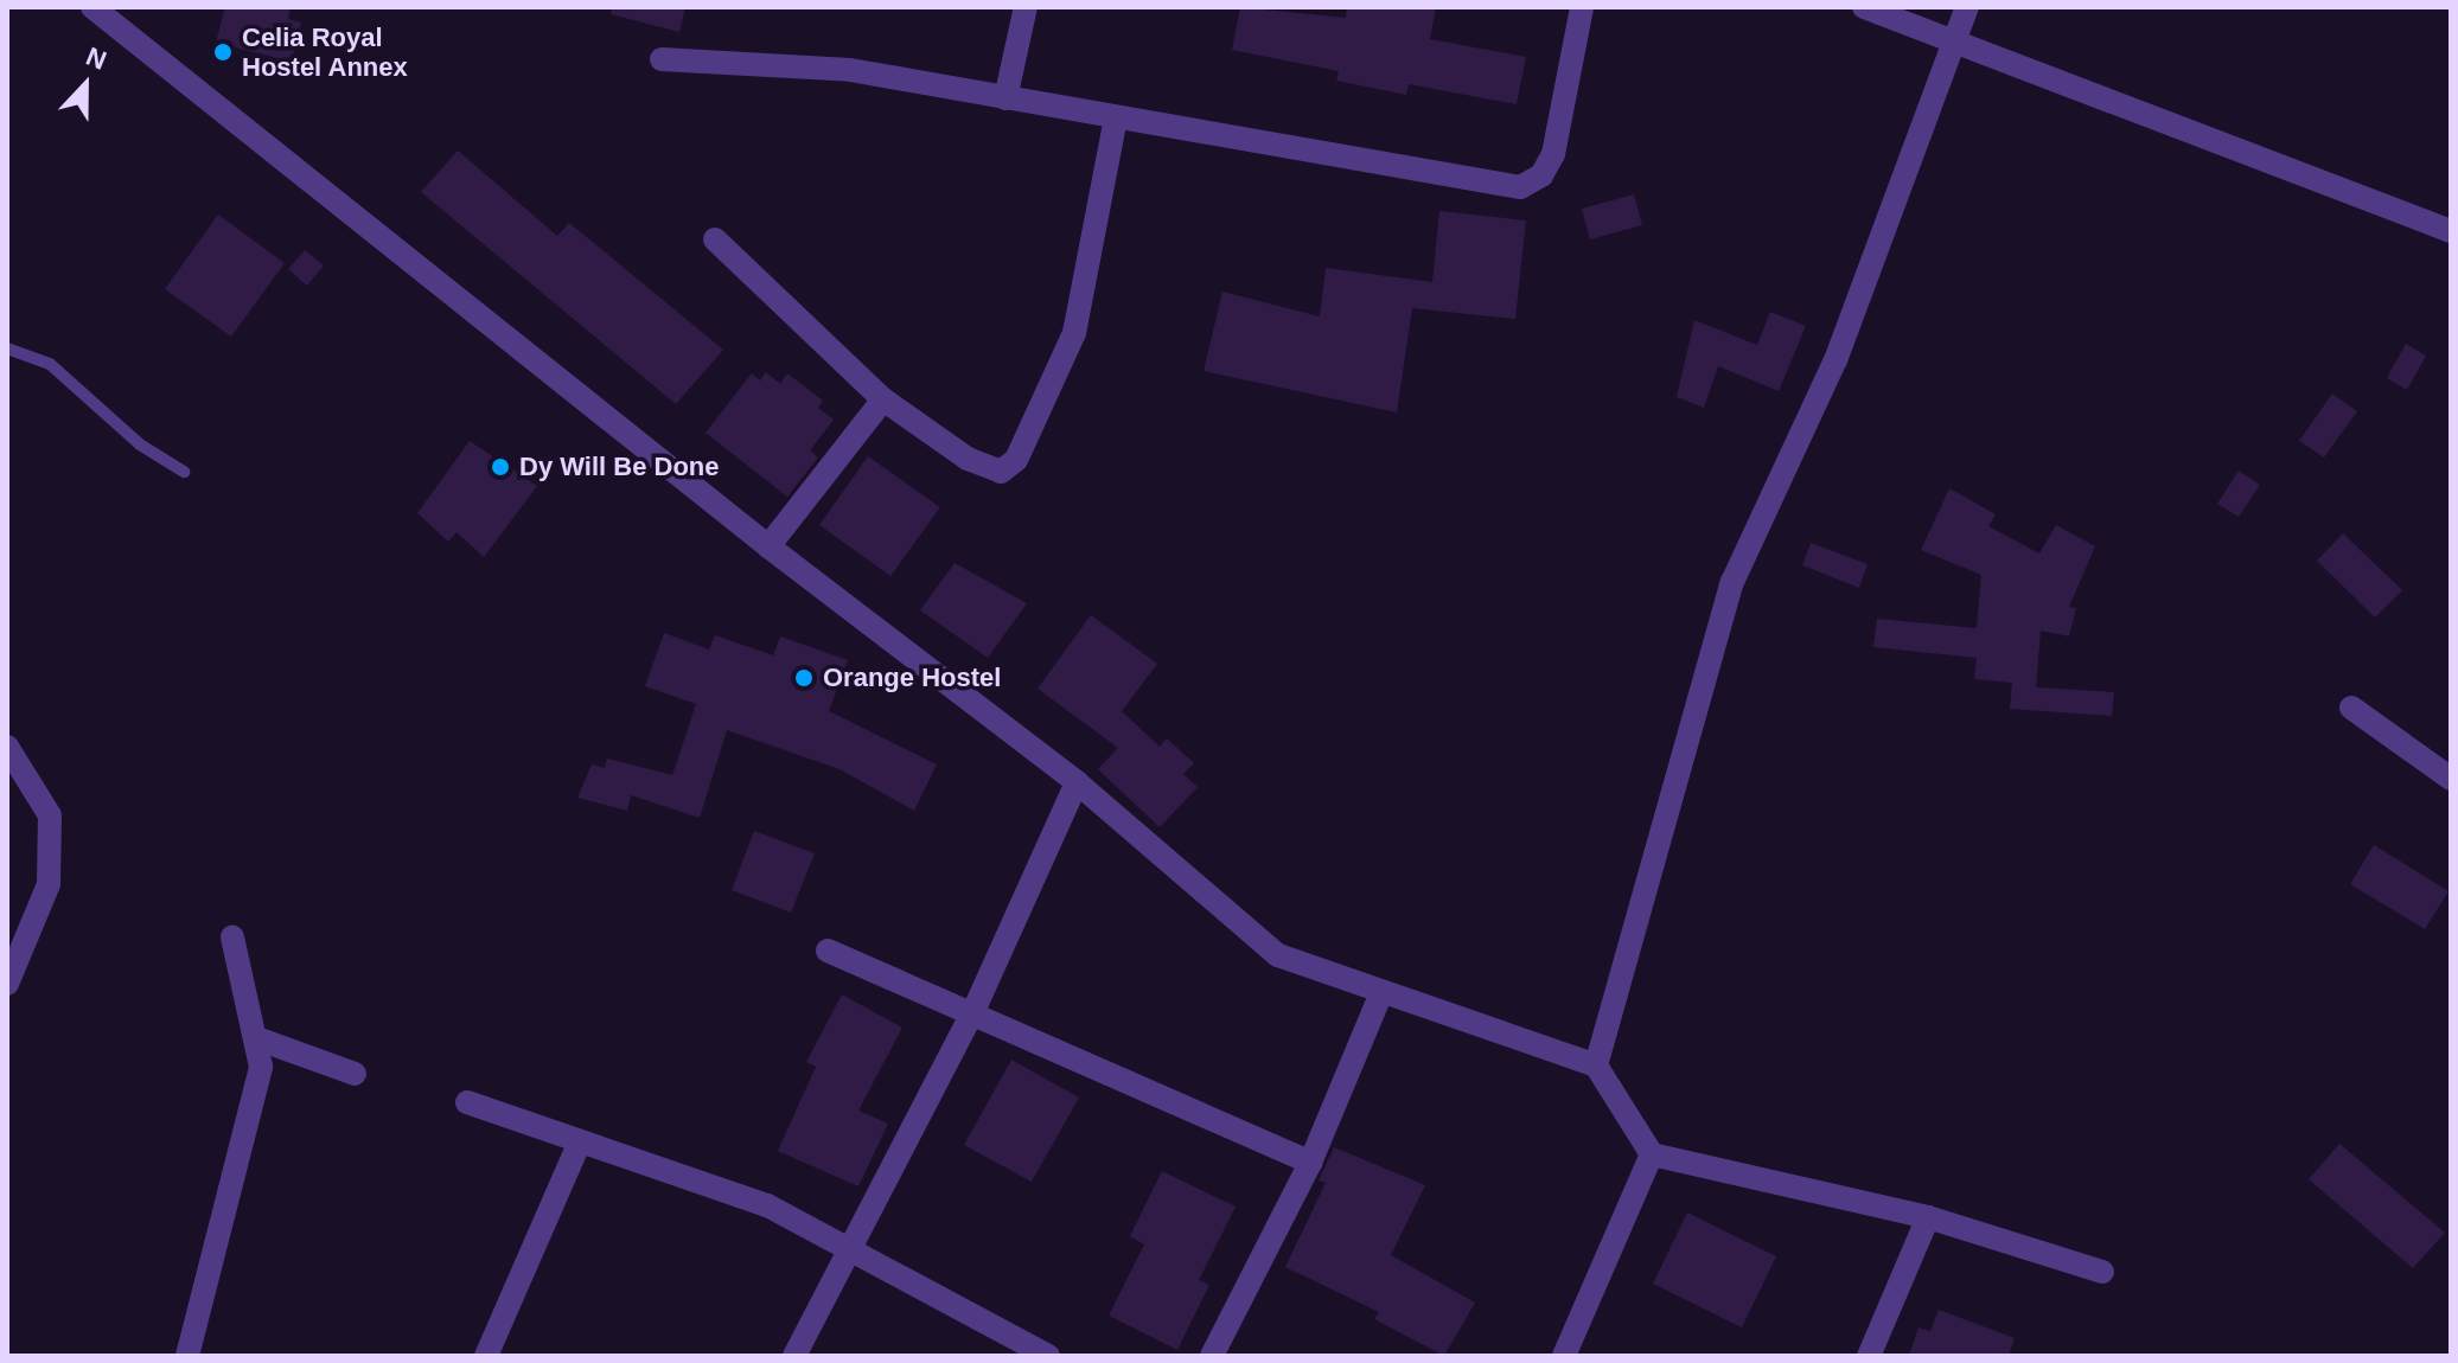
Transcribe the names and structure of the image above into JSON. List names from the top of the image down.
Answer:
{
  "places": ["Celia Royal Hostel Annex", "Dy Will Be Done", "Orange Hostel"],
  "north": "top"
}
